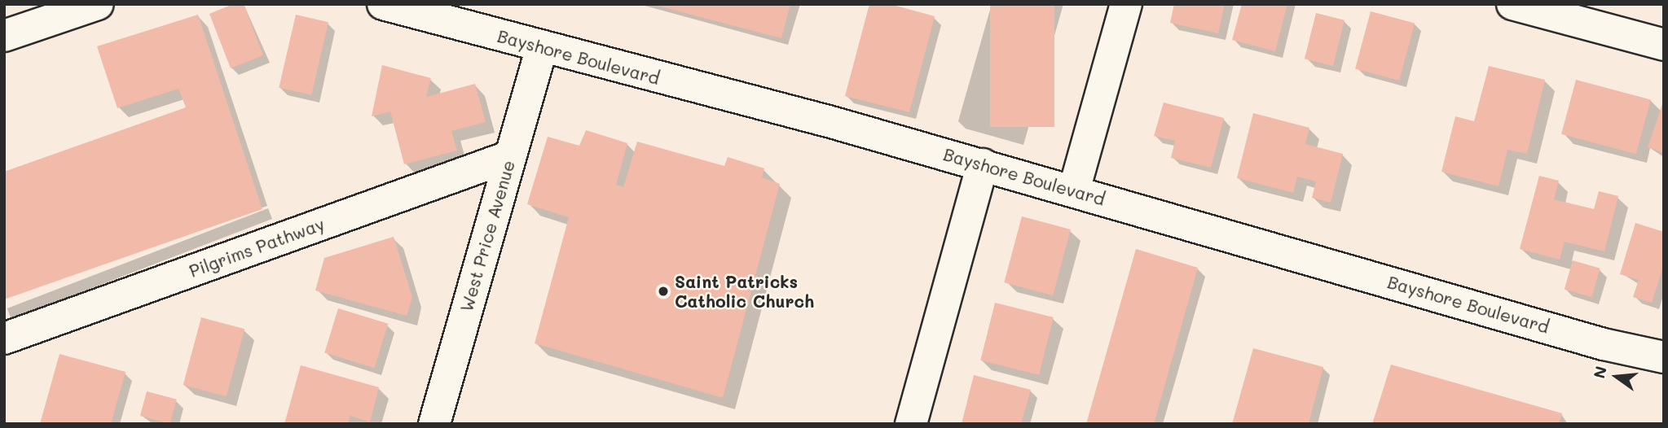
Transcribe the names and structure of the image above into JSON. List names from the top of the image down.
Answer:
{
  "streets": {
    "street": ["Bayshore Boulevard", "West Price Avenue", "Pilgrims Pathway"]
  },
  "crossings": [
    ["Bayshore Boulevard", "West Price Avenue"],
    ["West Price Avenue", "Pilgrims Pathway"]
  ],
  "places": ["Saint Patricks Catholic Church"],
  "north": "left"
}
